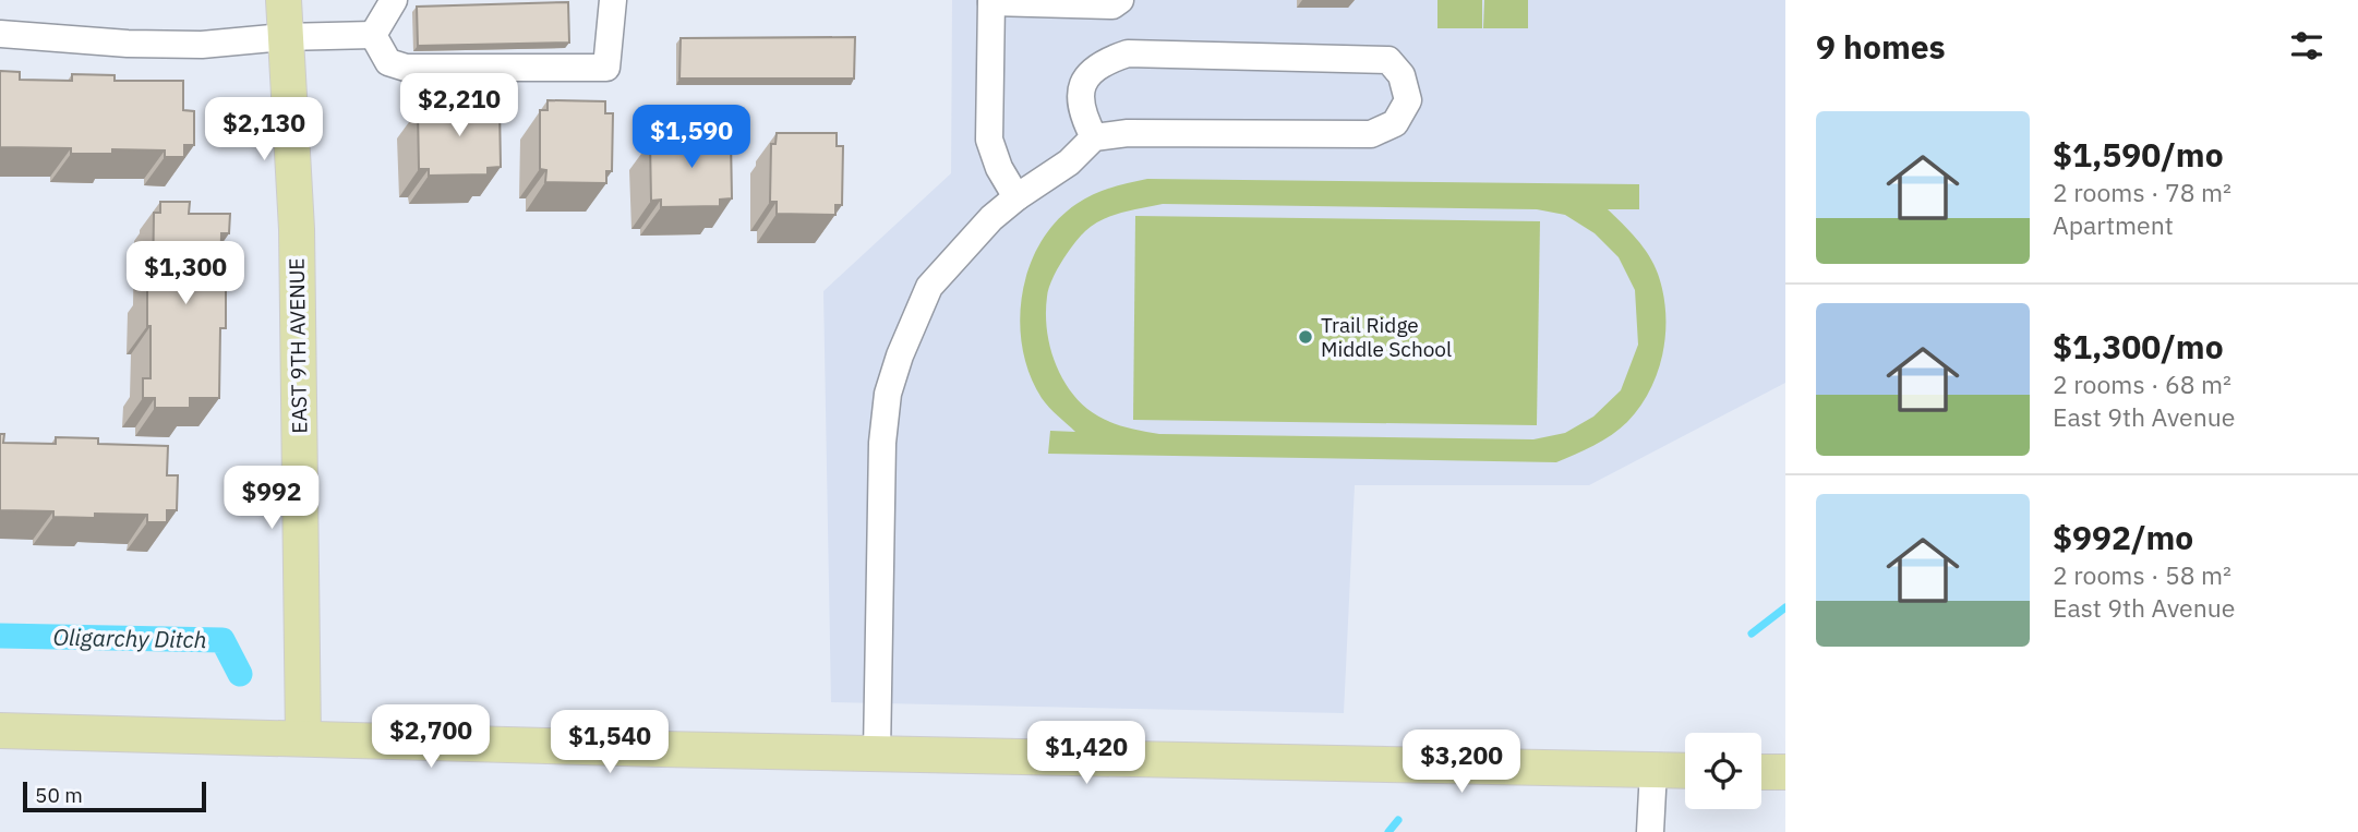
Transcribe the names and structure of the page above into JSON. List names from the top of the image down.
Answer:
{
  "streets": {
    "main road": ["EAST 9TH AVENUE"]
  },
  "water": ["Oligarchy Ditch"],
  "places": ["Trail Ridge Middle School"],
  "scale_bar": "50 m",
  "page": {
    "heading": "9 homes",
    "price": [
      "$2,210",
      "$2,130",
      "$1,590",
      "$1,300",
      "$992",
      "$2,700",
      "$1,540",
      "$1,420",
      "$3,200"
    ],
    "list": [
      {
        "name": "$1,590/mo",
        "note": "2 rooms · 78 m² · Apartment"
      },
      {
        "name": "$1,300/mo",
        "note": "2 rooms · 68 m² · East 9th Avenue"
      },
      {
        "name": "$992/mo",
        "note": "2 rooms · 58 m² · East 9th Avenue"
      }
    ],
    "scale": "50 m"
  }
}
